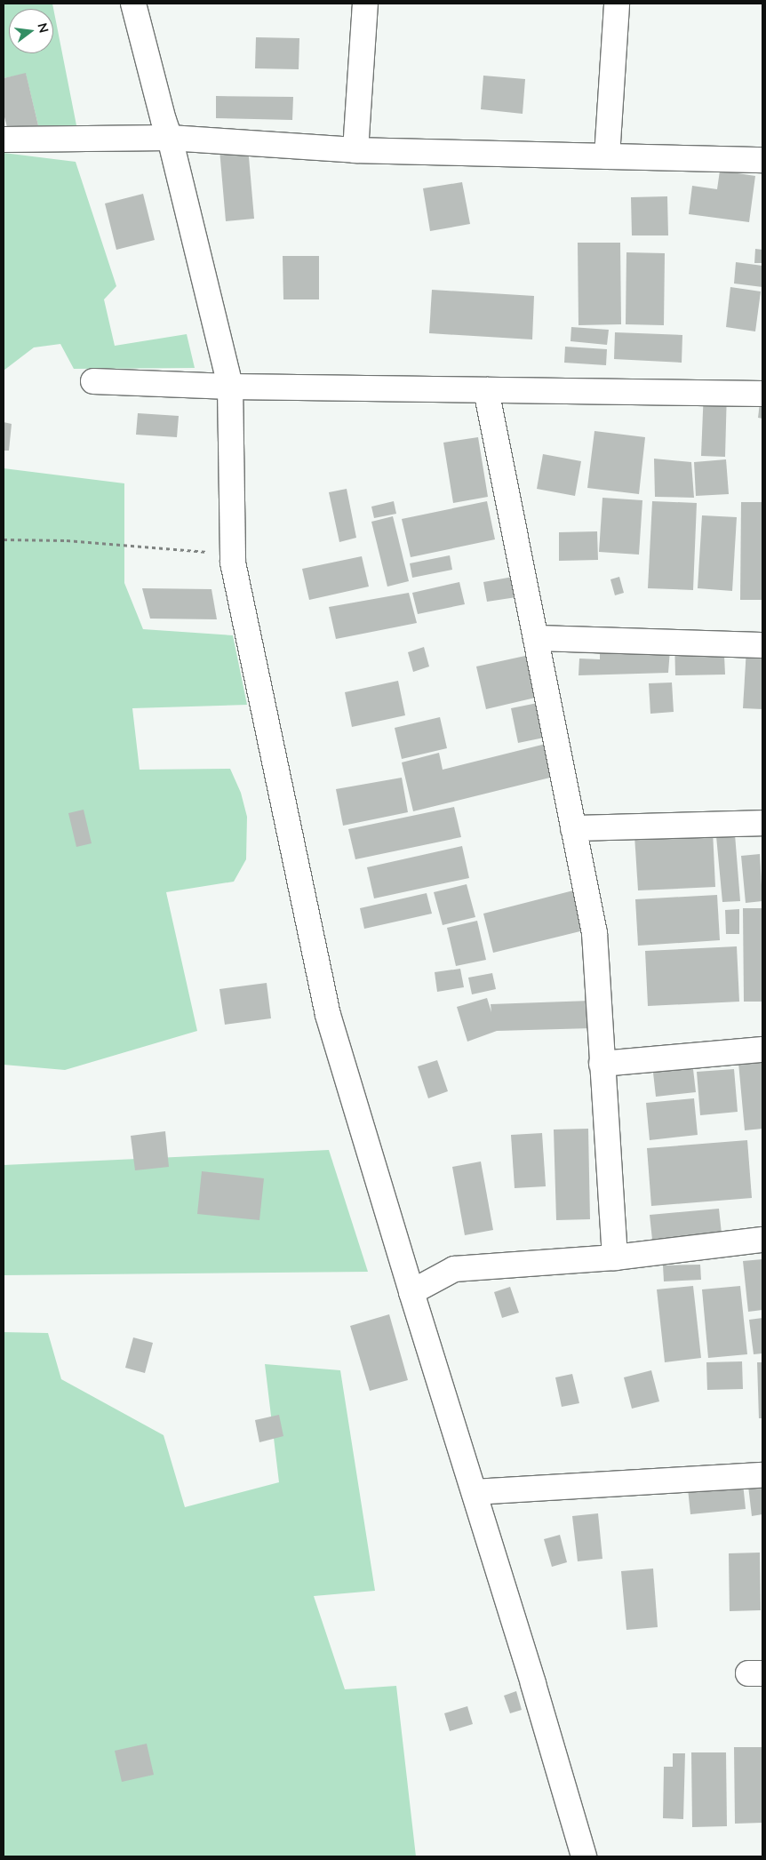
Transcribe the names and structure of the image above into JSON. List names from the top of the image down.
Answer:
{
  "north": "right"
}
